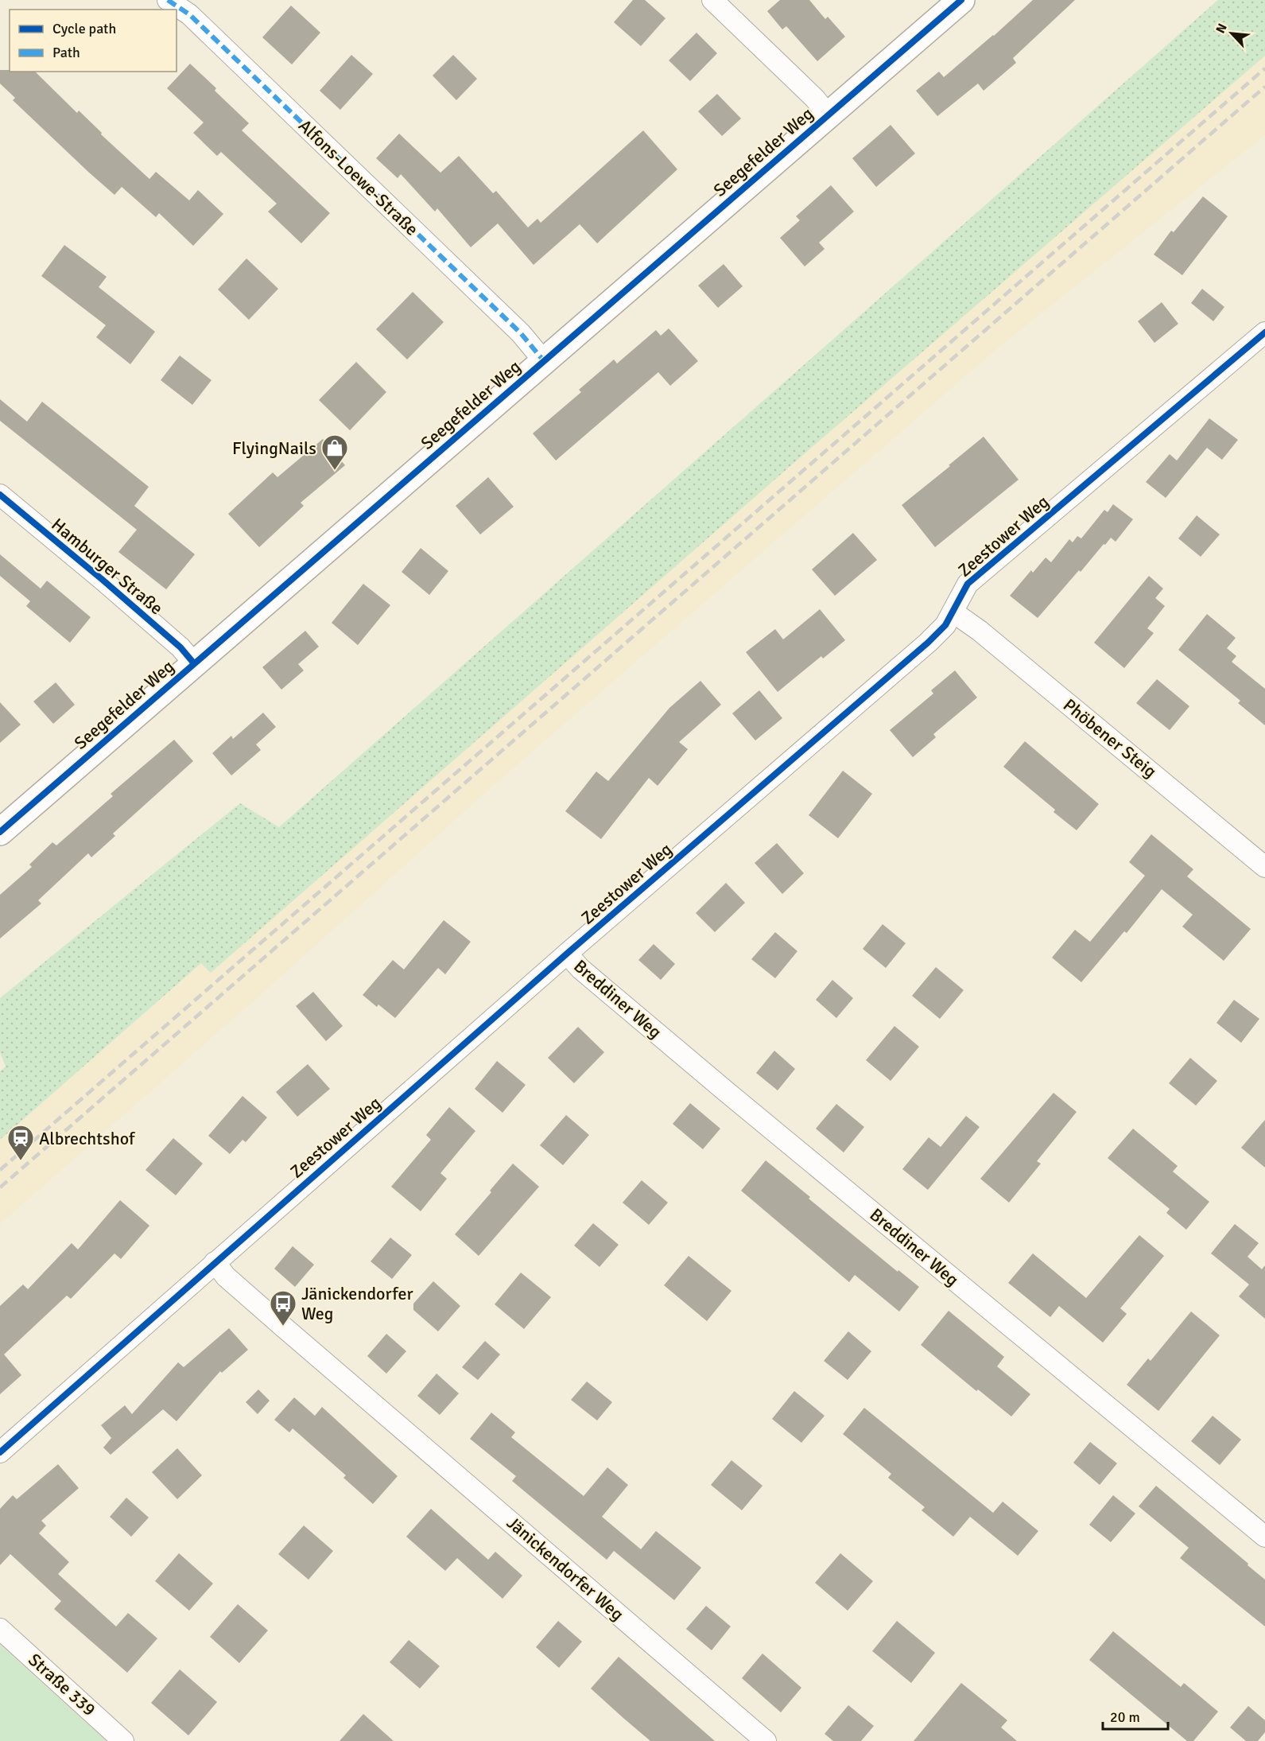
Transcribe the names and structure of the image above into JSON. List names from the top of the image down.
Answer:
{
  "streets": {
    "street": [
      "Seegefelder Weg",
      "Alfons-Loewe-Straße",
      "Zeestower Weg",
      "Hamburger Straße",
      "Phöbener Steig",
      "Breddiner Weg",
      "Jänickendorfer Weg",
      "Straße 339"
    ]
  },
  "crossings": [
    ["Seegefelder Weg", "Alfons-Loewe-Straße"],
    ["Seegefelder Weg", "Hamburger Straße"],
    ["Zeestower Weg", "Phöbener Steig"],
    ["Zeestower Weg", "Breddiner Weg"],
    ["Zeestower Weg", "Jänickendorfer Weg"]
  ],
  "places": {
    "shop": ["FlyingNails"],
    "station": ["Albrechtshof"],
    "bus stop": ["Jänickendorfer Weg"]
  },
  "legend": ["Cycle path", "Path"],
  "scale_bar": "20 m",
  "north": "top left"
}
